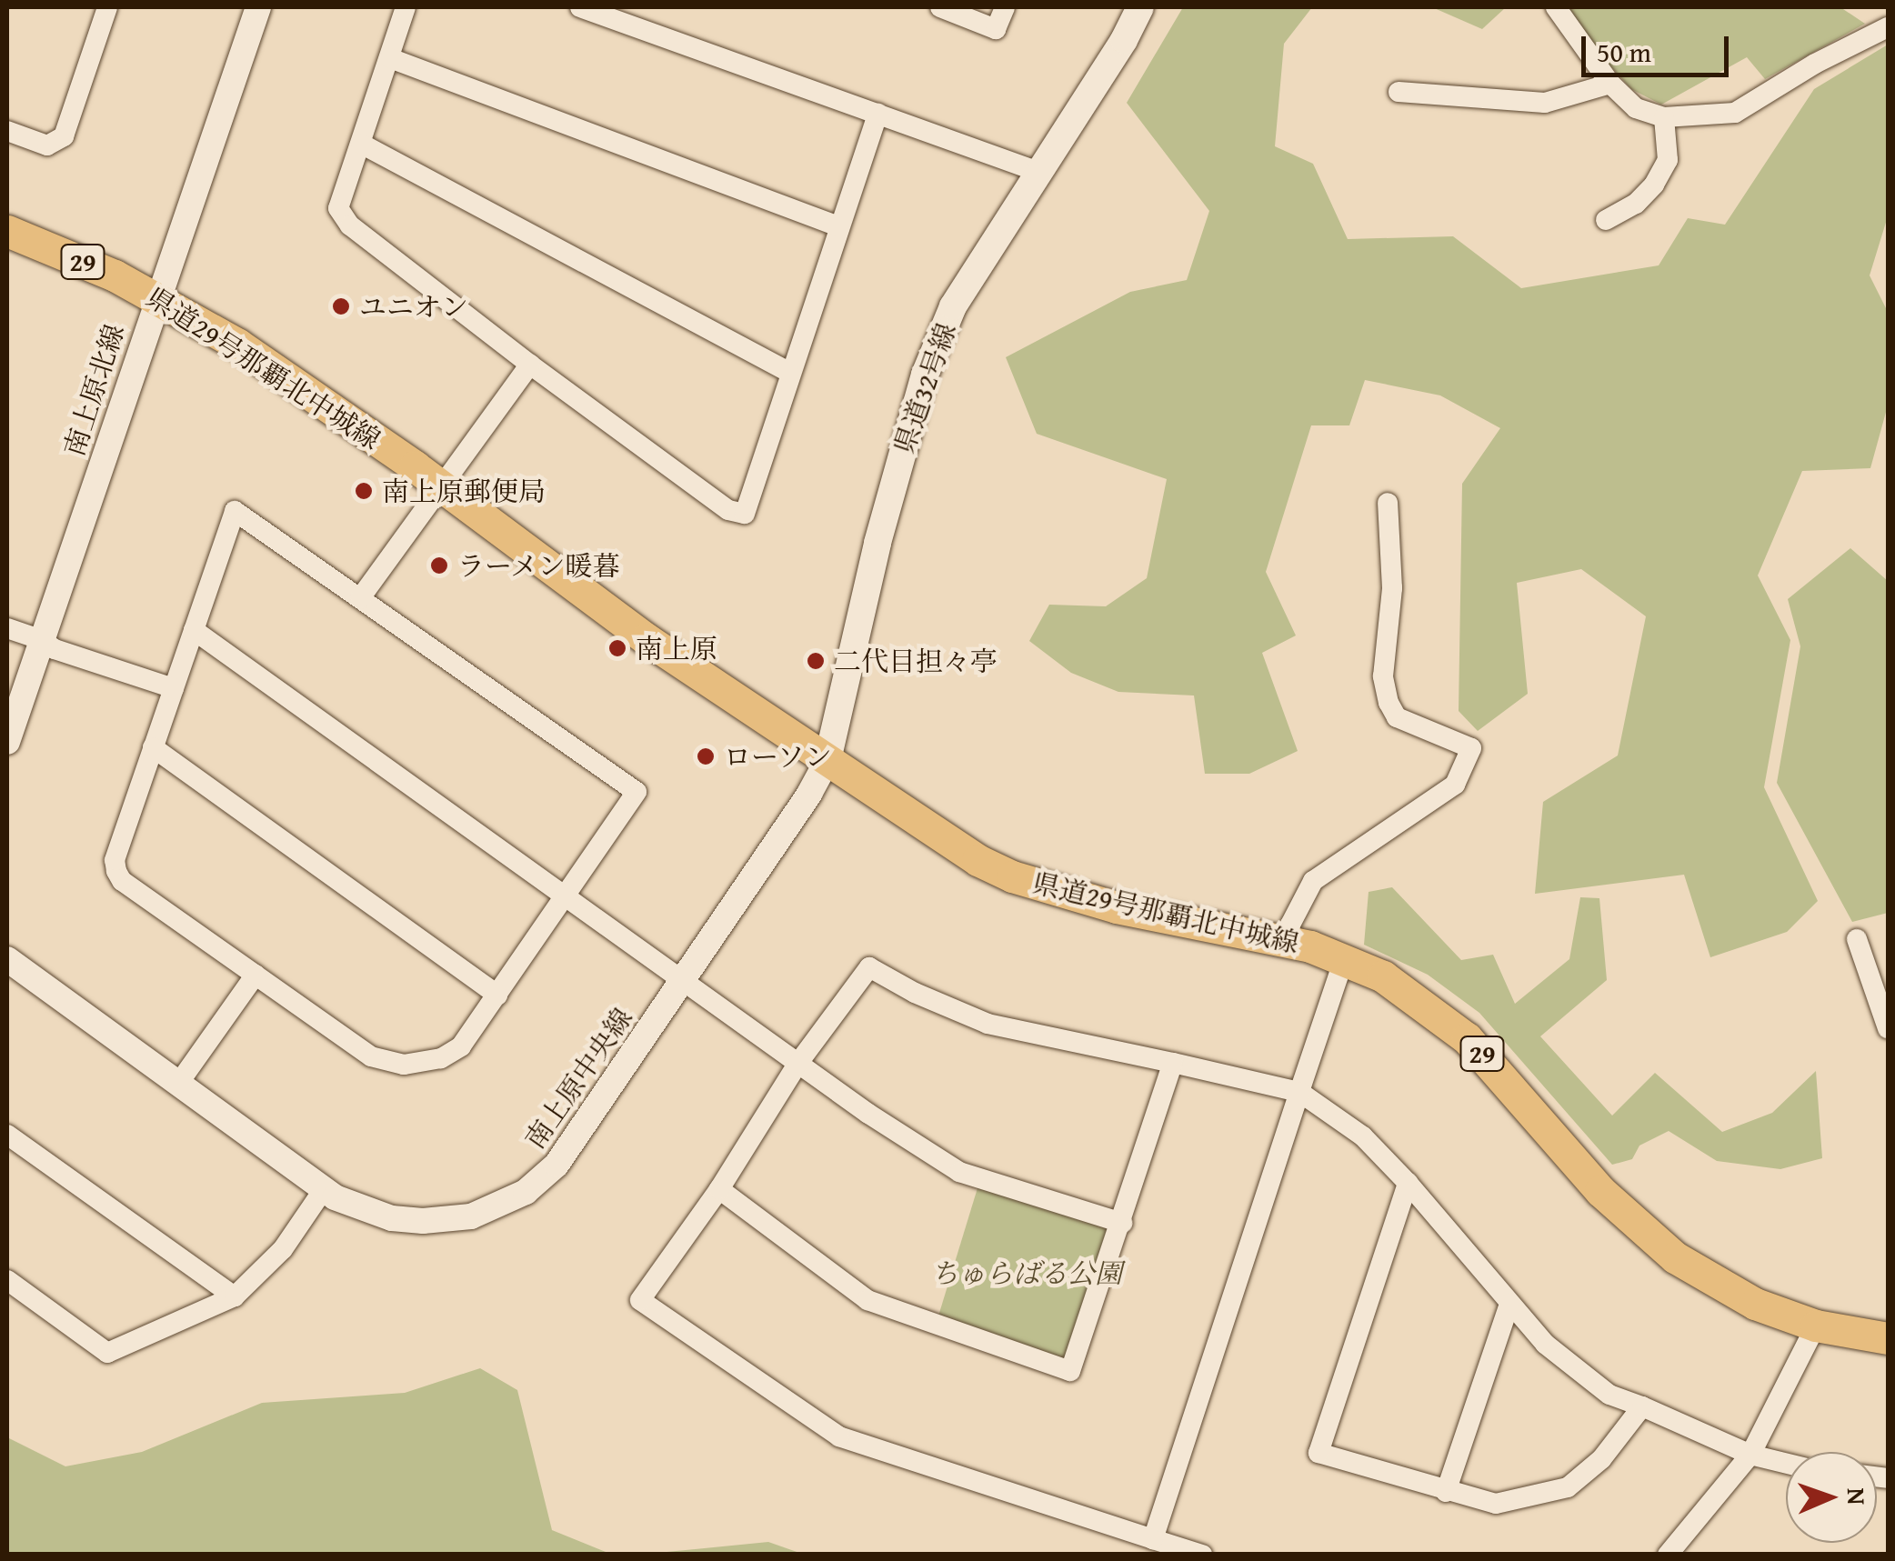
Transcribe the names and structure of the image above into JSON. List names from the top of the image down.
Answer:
{
  "streets": {
    "main road": ["29", "県道29号那覇北中城線", "県道32号線"],
    "street": ["南上原北線", "南上原中央線"]
  },
  "crossings": [
    ["県道29号那覇北中城線", "県道32号線"],
    ["県道29号那覇北中城線", "南上原北線"],
    ["県道29号那覇北中城線", "南上原中央線"],
    ["県道32号線", "南上原中央線"]
  ],
  "parks": ["ちゅらばる公園"],
  "places": [
    "ユニオン",
    "南上原郵便局",
    "ラーメン暖暮",
    "南上原",
    "二代目担々亭",
    "ローソン"
  ],
  "scale_bar": "50 m",
  "north": "right"
}
